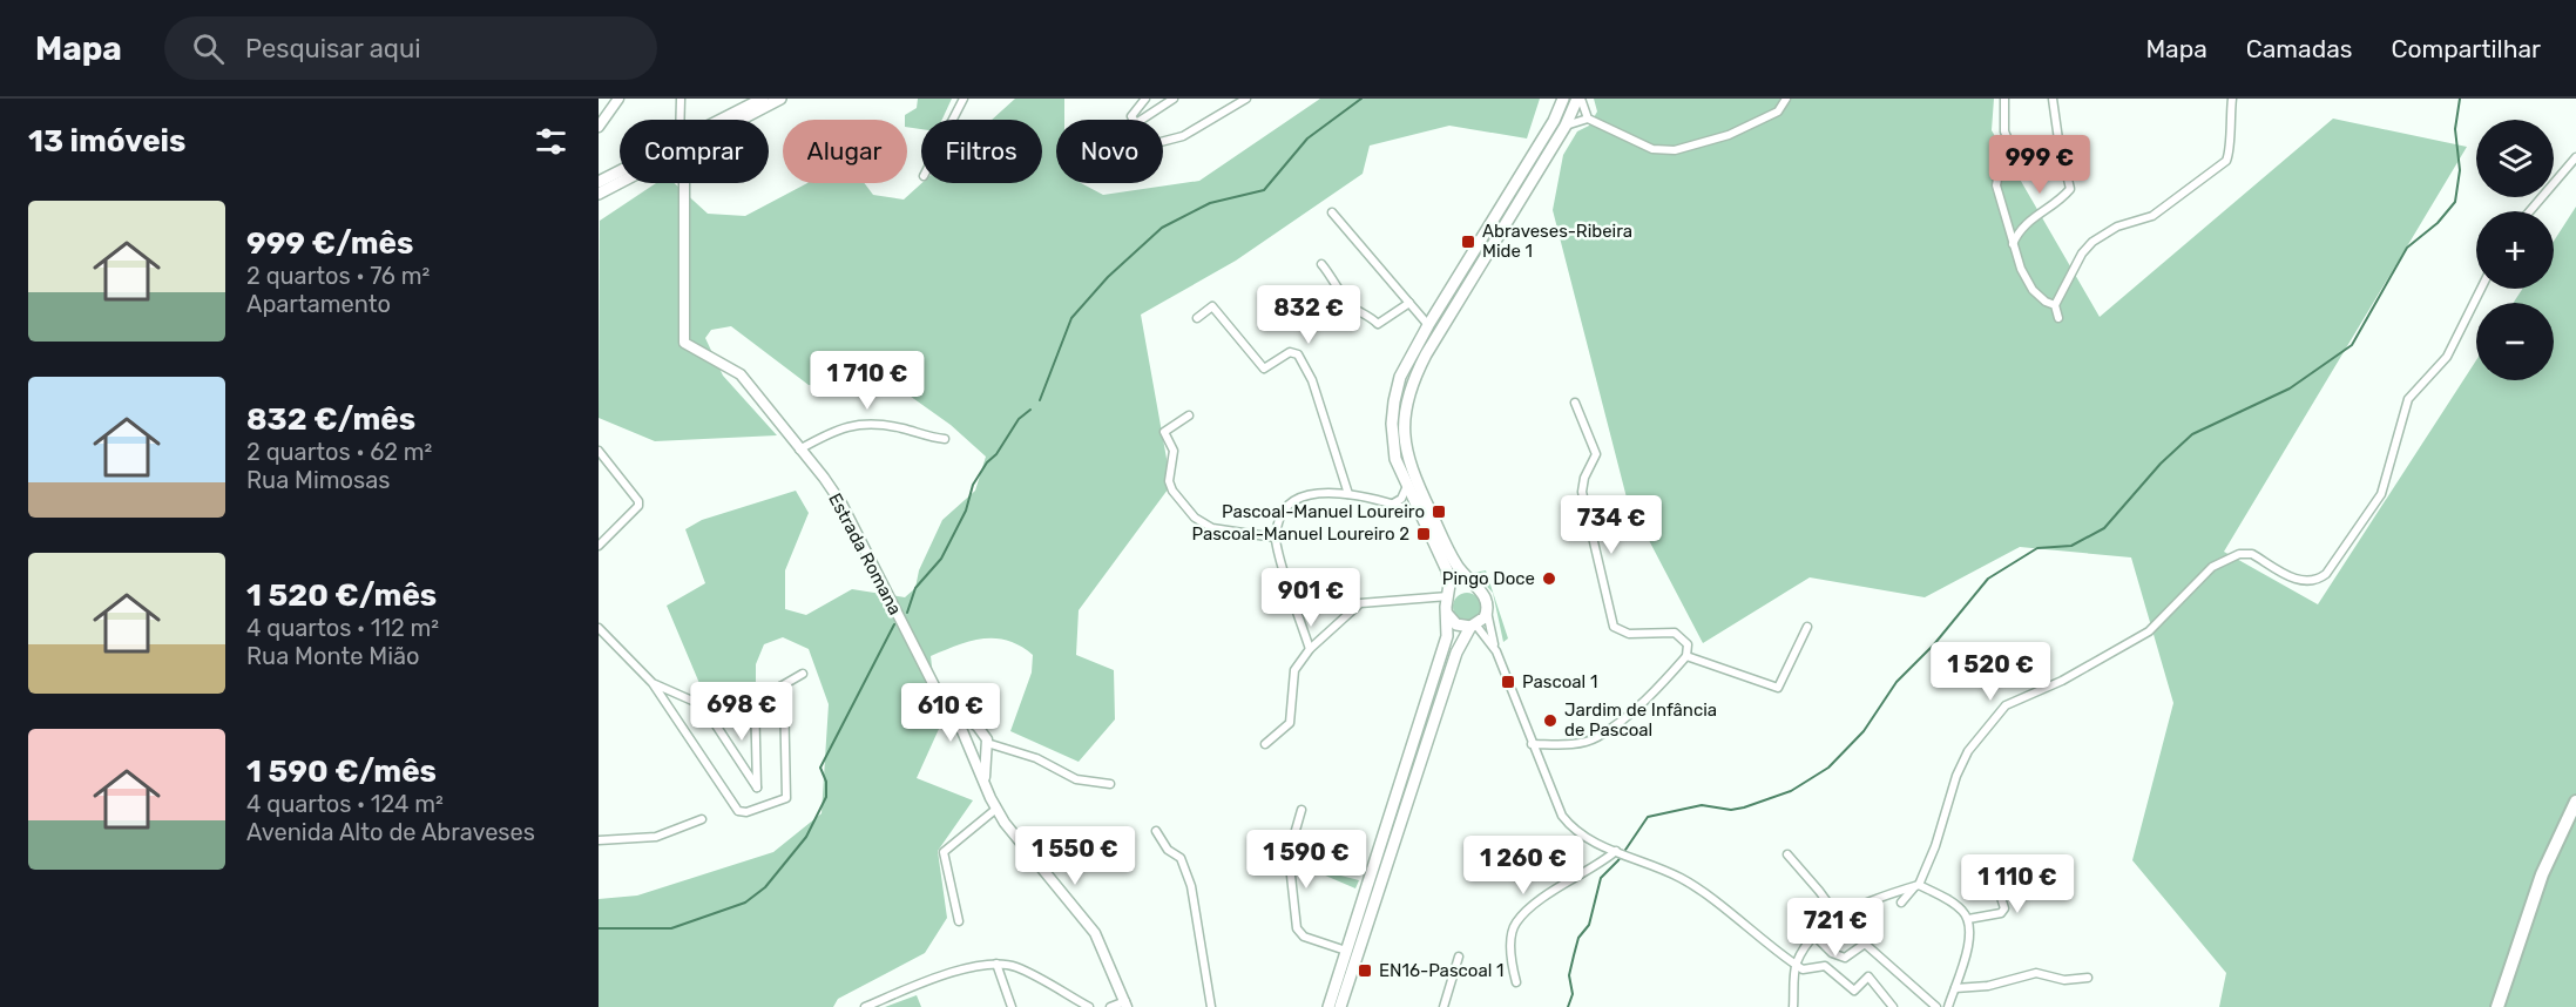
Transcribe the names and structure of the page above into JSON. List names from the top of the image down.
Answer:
{
  "streets": {
    "street": ["Estrada Romana"]
  },
  "places": {
    "transit": [
      "Abraveses-Ribeira Mide 1",
      "Pascoal-Manuel Loureiro",
      "Pascoal-Manuel Loureiro 2",
      "Pascoal 1",
      "EN16-Pascoal 1"
    ],
    "other": ["Pingo Doce", "Jardim de Infância de Pascoal"]
  },
  "page": {
    "header": "Mapa",
    "search": "Pesquisar aqui",
    "nav": ["Mapa", "Camadas", "Compartilhar"],
    "heading": "13 imóveis",
    "map_buttons": ["+", "−"],
    "chip": [
      "Comprar",
      "Alugar",
      "Filtros",
      "Novo"
    ],
    "price": [
      "999 €",
      "832 €",
      "1 710 €",
      "734 €",
      "901 €",
      "1 520 €",
      "698 €",
      "610 €",
      "1 550 €",
      "1 590 €",
      "1 260 €",
      "1 110 €",
      "721 €"
    ],
    "list": [
      {
        "name": "999 €/mês",
        "note": "2 quartos · 76 m² · Apartamento"
      },
      {
        "name": "832 €/mês",
        "note": "2 quartos · 62 m² · Rua Mimosas"
      },
      {
        "name": "1 520 €/mês",
        "note": "4 quartos · 112 m² · Rua Monte Mião"
      },
      {
        "name": "1 590 €/mês",
        "note": "4 quartos · 124 m² · Avenida Alto de Abraveses"
      }
    ]
  }
}
